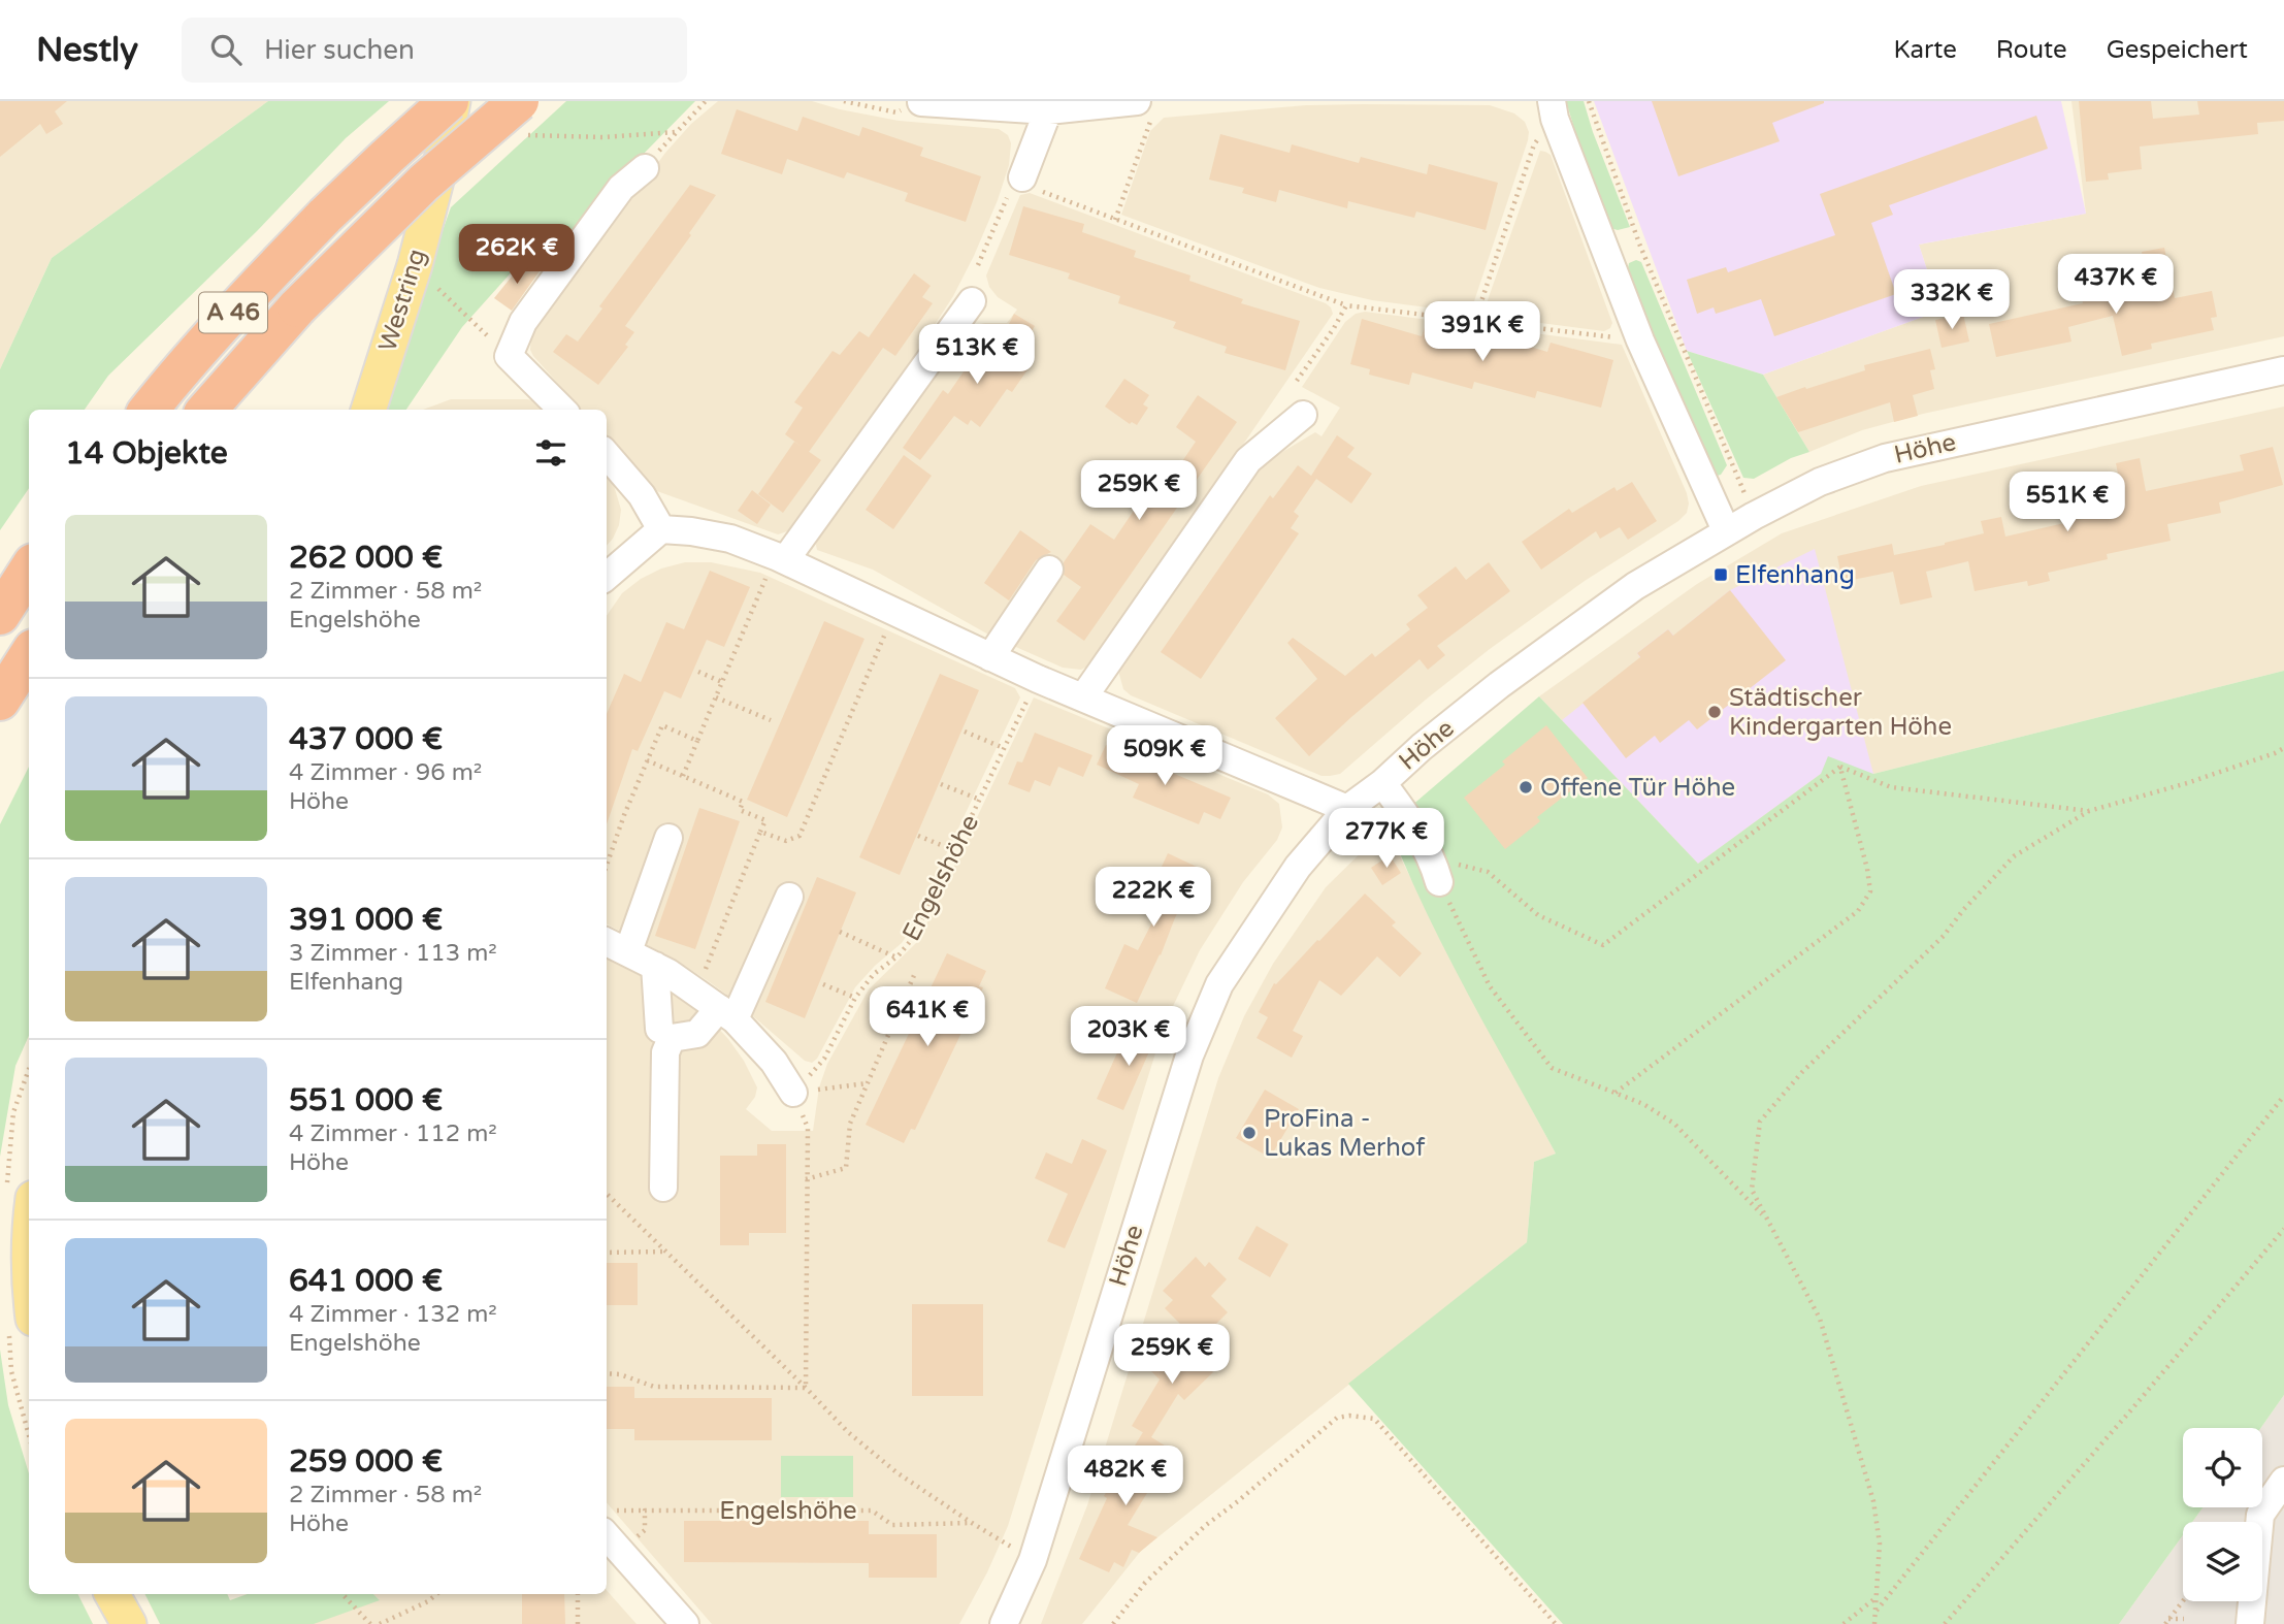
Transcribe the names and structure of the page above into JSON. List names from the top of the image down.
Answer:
{
  "streets": {
    "highway": ["A 46"],
    "main road": ["Westring"],
    "street": ["Höhe"],
    "path": ["Engelshöhe"]
  },
  "crossings": [
    ["Westring", "A 46"]
  ],
  "places": {
    "transit": ["Elfenhang"],
    "other": ["Städtischer Kindergarten Höhe", "Offene Tür Höhe", "ProFina - Lukas Merhof"]
  },
  "page": {
    "header": "Nestly",
    "search": "Hier suchen",
    "nav": ["Karte", "Route", "Gespeichert"],
    "price": [
      "262K €",
      "437K €",
      "332K €",
      "391K €",
      "513K €",
      "259K €",
      "551K €",
      "509K €",
      "277K €",
      "222K €",
      "641K €",
      "203K €",
      "259K €",
      "482K €"
    ],
    "heading": "14 Objekte",
    "list": [
      {
        "name": "262 000 €",
        "note": "2 Zimmer · 58 m² · Engelshöhe"
      },
      {
        "name": "437 000 €",
        "note": "4 Zimmer · 96 m² · Höhe"
      },
      {
        "name": "391 000 €",
        "note": "3 Zimmer · 113 m² · Elfenhang"
      },
      {
        "name": "551 000 €",
        "note": "4 Zimmer · 112 m² · Höhe"
      },
      {
        "name": "641 000 €",
        "note": "4 Zimmer · 132 m² · Engelshöhe"
      },
      {
        "name": "259 000 €",
        "note": "2 Zimmer · 58 m² · Höhe"
      }
    ]
  }
}
